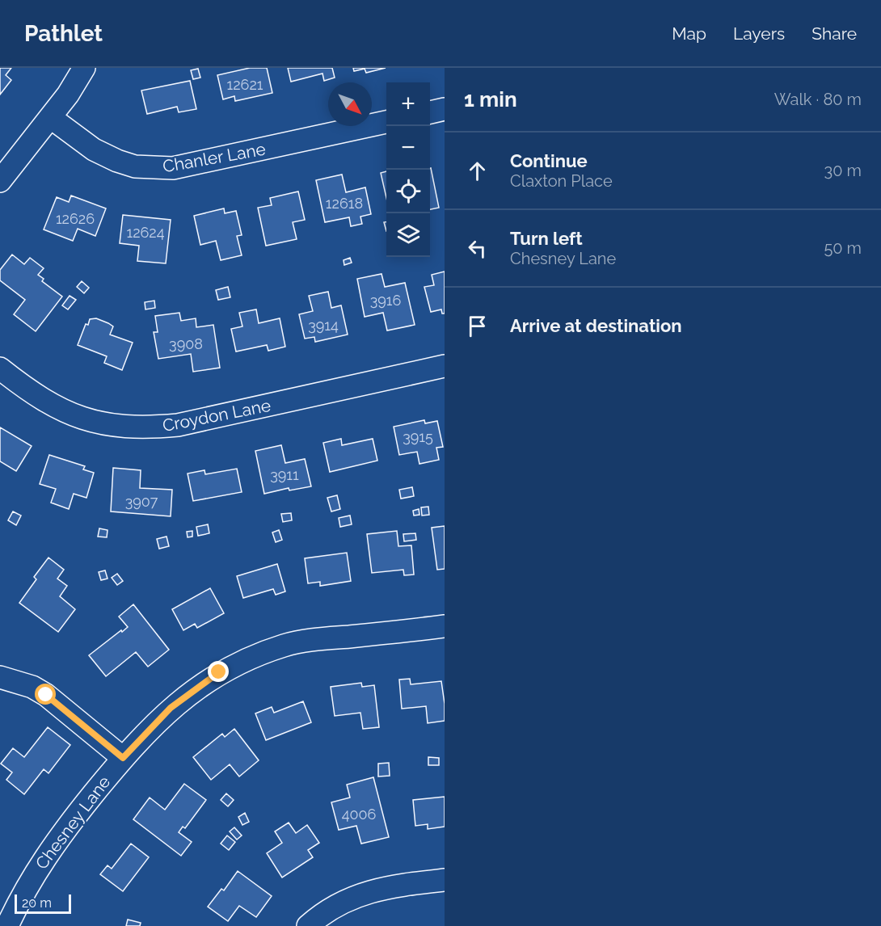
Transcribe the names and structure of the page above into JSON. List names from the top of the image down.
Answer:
{
  "streets": {
    "street": ["Chanler Lane", "Croydon Lane", "Chesney Lane"]
  },
  "house_numbers": [
    "12621",
    "12618",
    "12626",
    "12624",
    "3916",
    "3914",
    "3908",
    "3915",
    "3911",
    "3907",
    "4006"
  ],
  "scale_bar": "20 m",
  "north": "bottom right",
  "page": {
    "header": "Pathlet",
    "nav": ["Map", "Layers", "Share"],
    "heading": ["1 min", "Walk · 80 m"],
    "map_buttons": ["+", "−"],
    "list": [
      ["Continue", "Claxton Place", "30 m"],
      ["Turn left", "Chesney Lane", "50 m"],
      "Arrive at destination"
    ],
    "scale": "20 m"
  }
}
